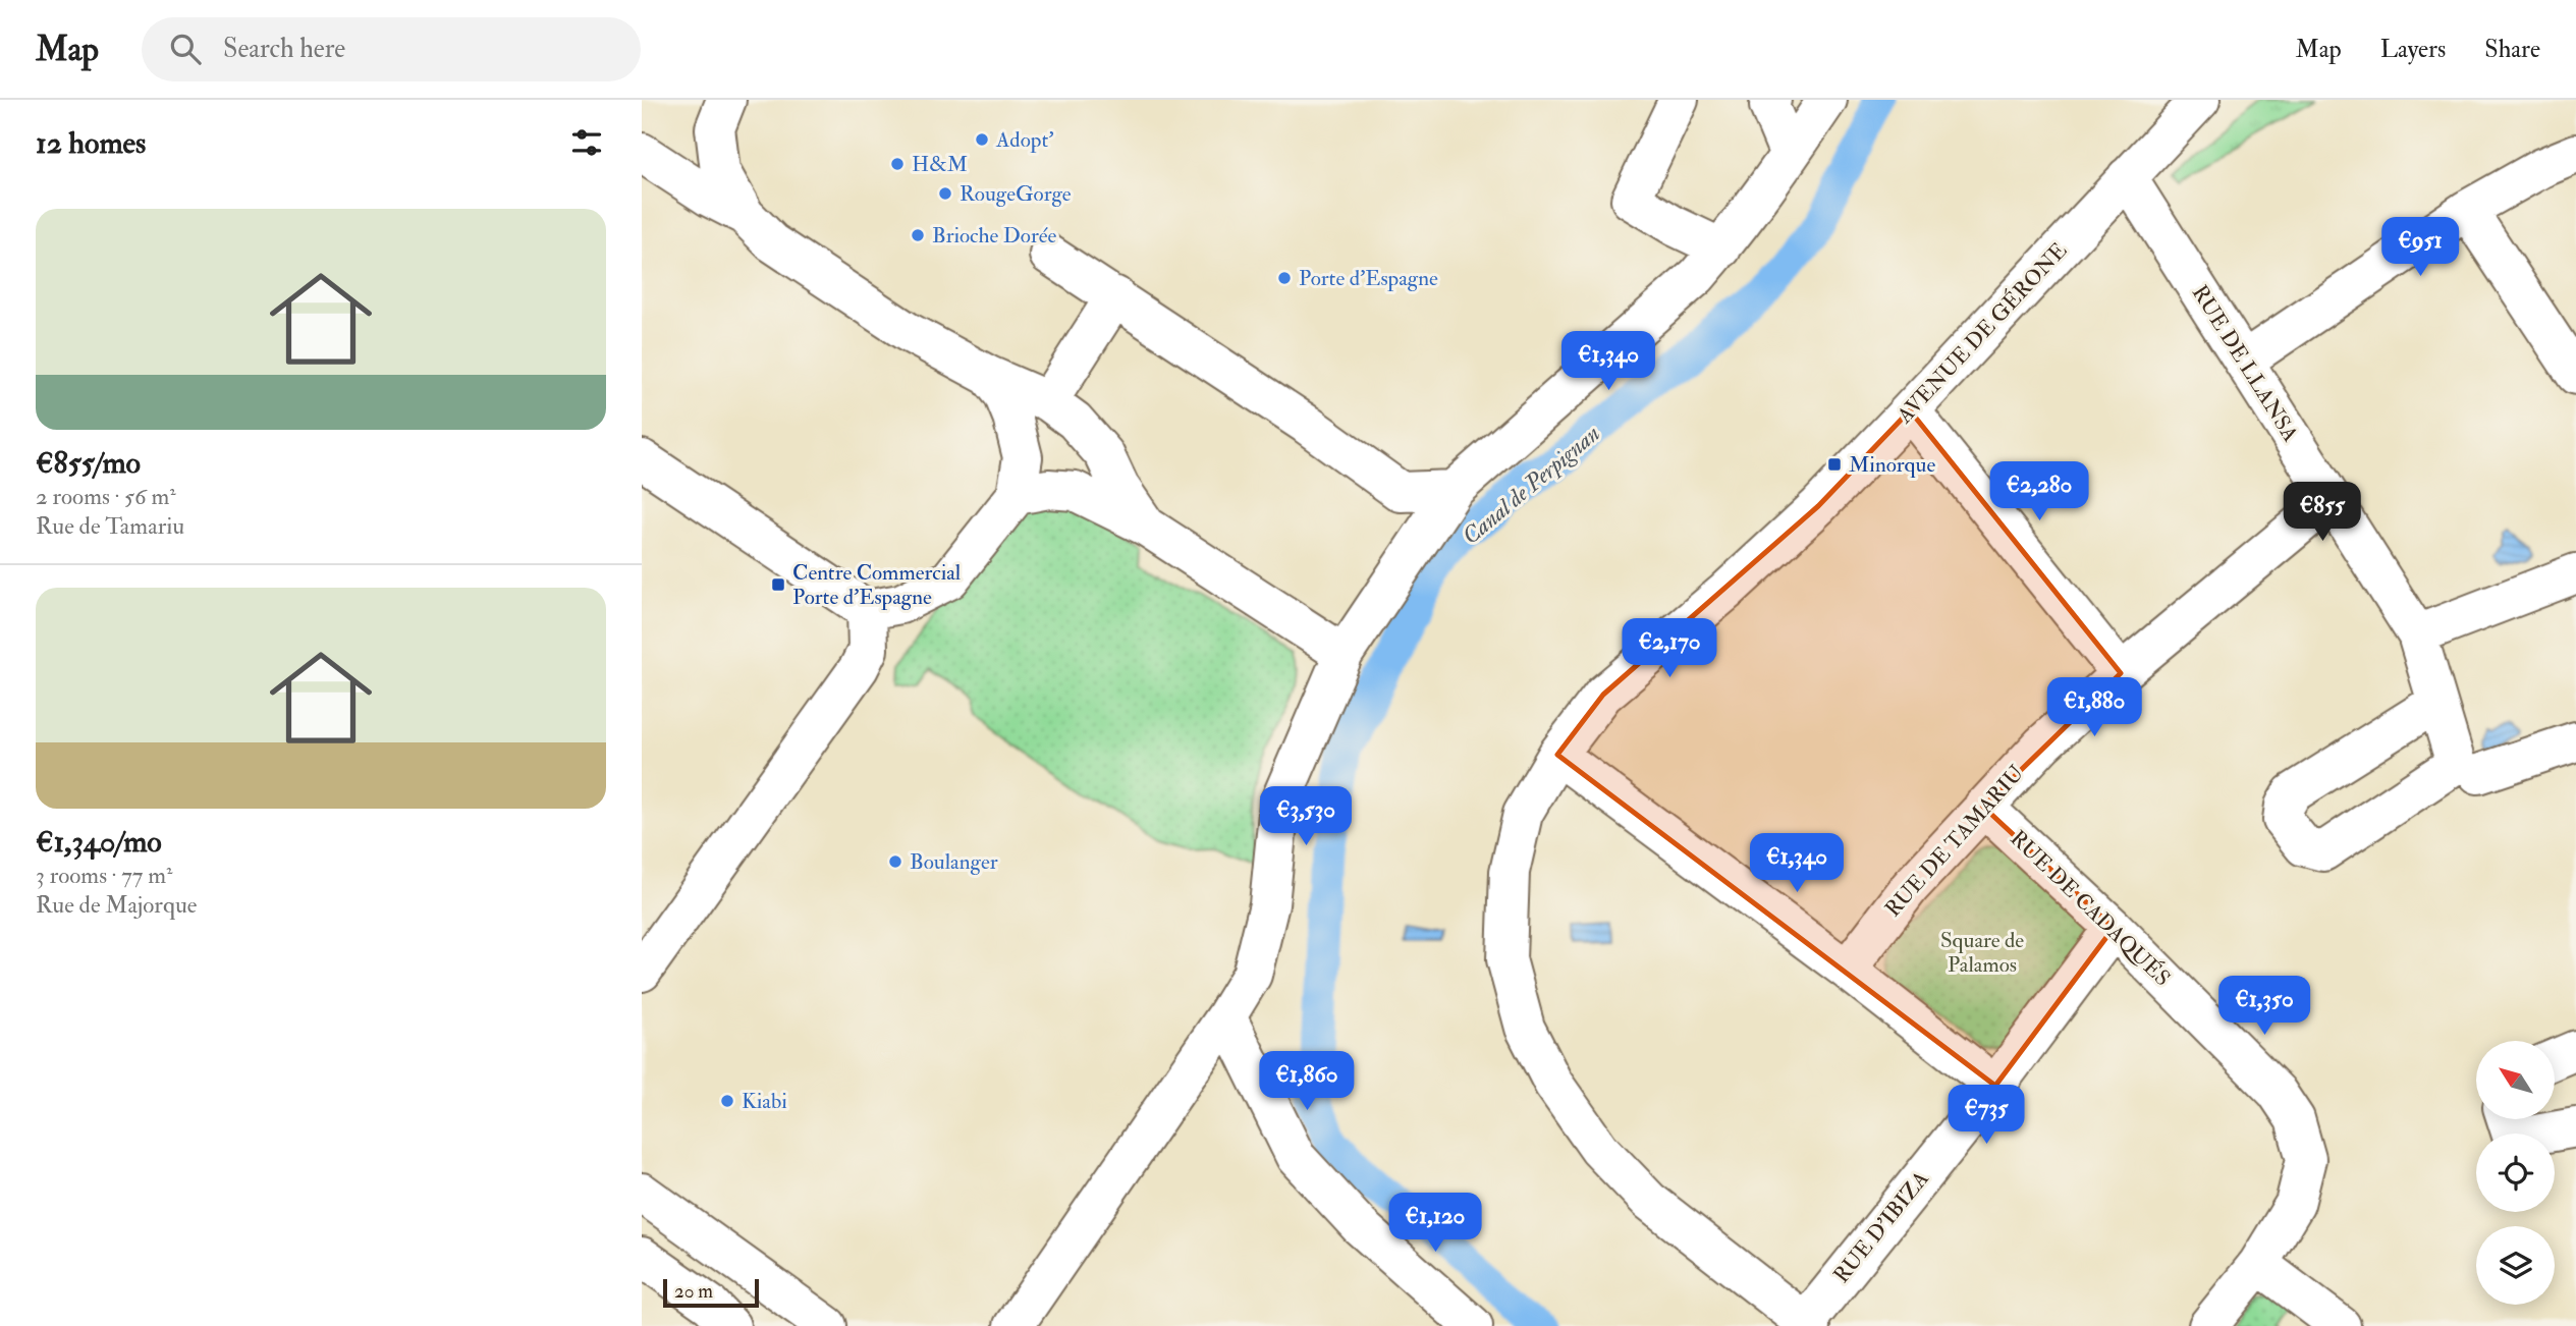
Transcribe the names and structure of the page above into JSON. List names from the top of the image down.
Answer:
{
  "streets": {
    "street": [
      "AVENUE DE GÉRONE",
      "RUE DE LLANSA",
      "RUE DE TAMARIU",
      "RUE DE CADAQUÉS",
      "RUE D'IBIZA"
    ]
  },
  "crossings": [
    ["AVENUE DE GÉRONE", "RUE DE LLANSA"],
    ["AVENUE DE GÉRONE", "RUE D'IBIZA"],
    ["RUE DE LLANSA", "RUE DE TAMARIU"],
    ["RUE DE TAMARIU", "RUE DE CADAQUÉS"],
    ["RUE DE CADAQUÉS", "RUE D'IBIZA"]
  ],
  "water": ["Canal de Perpignan"],
  "parks": ["Square de Palamos"],
  "places": {
    "other": [
      "Adopt'",
      "H&M",
      "RougeGorge",
      "Brioche Dorée",
      "Porte d'Espagne",
      "Boulanger",
      "Kiabi"
    ],
    "transit": ["Minorque", "Centre Commercial Porte d'Espagne"]
  },
  "scale_bar": "20 m",
  "north": "top left",
  "page": {
    "header": "Map",
    "search": "Search here",
    "nav": ["Map", "Layers", "Share"],
    "heading": "12 homes",
    "list": [
      {
        "name": "€855/mo",
        "note": "2 rooms · 56 m² · Rue de Tamariu"
      },
      {
        "name": "€1,340/mo",
        "note": "3 rooms · 77 m² · Rue de Majorque"
      }
    ],
    "price": [
      "€951",
      "€1,340",
      "€2,280",
      "€855",
      "€2,170",
      "€1,880",
      "€3,530",
      "€1,340",
      "€1,350",
      "€1,860",
      "€735",
      "€1,120"
    ],
    "scale": "20 m"
  }
}
